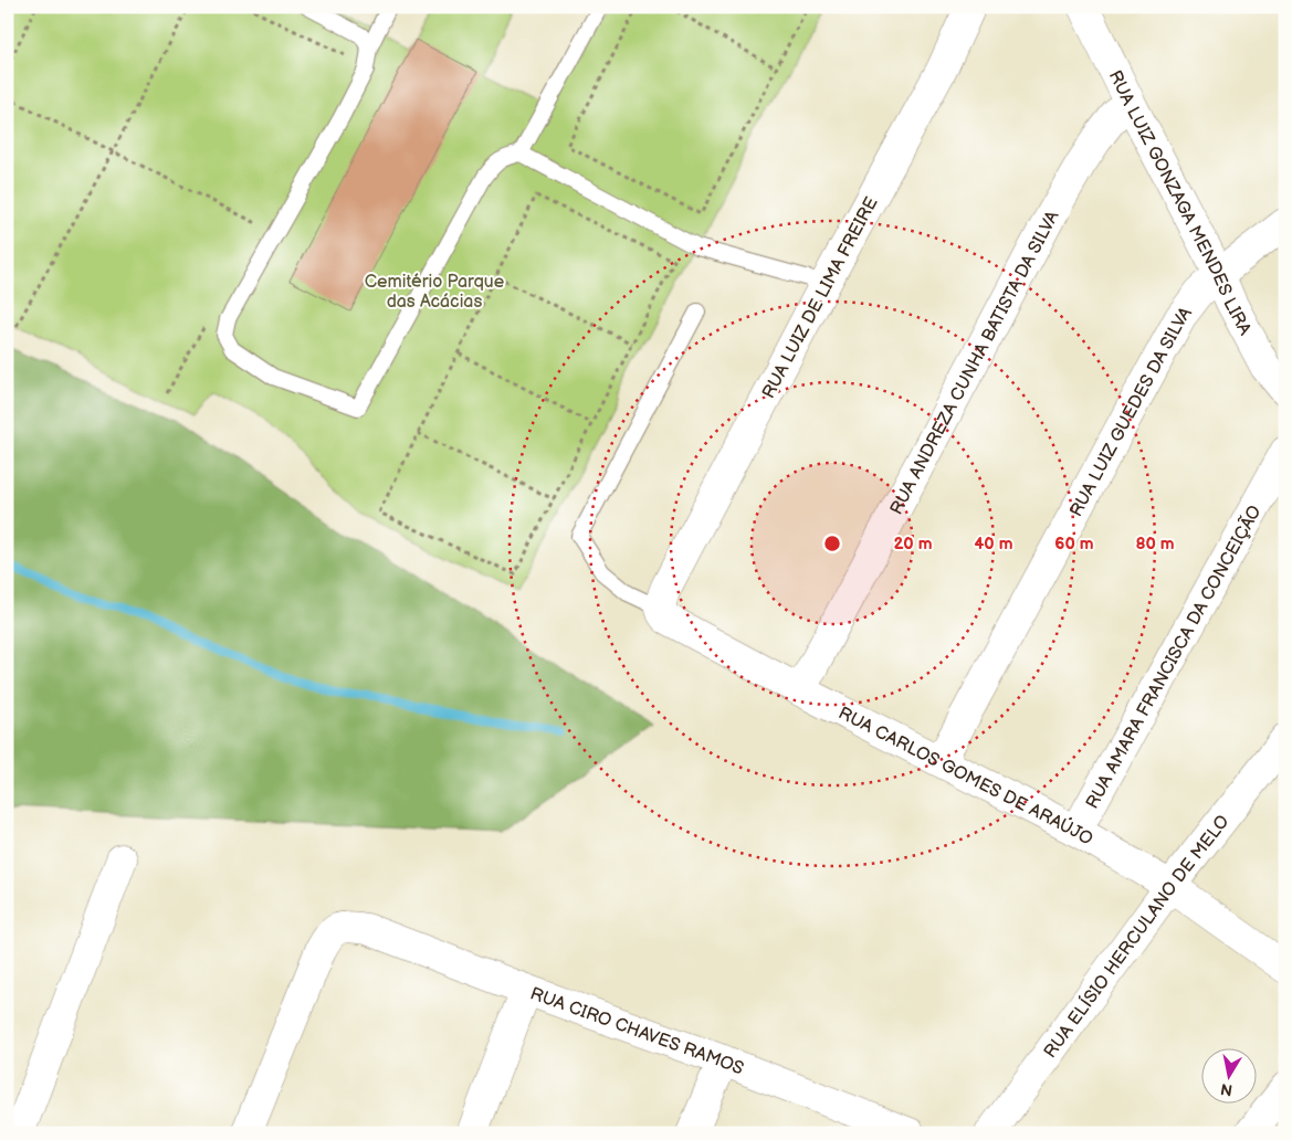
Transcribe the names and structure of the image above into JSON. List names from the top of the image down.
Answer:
{
  "streets": {
    "street": [
      "RUA LUIZ GONZAGA MENDES LIRA",
      "RUA LUIZ DE LIMA FREIRE",
      "RUA ANDREZA CUNHA BATISTA DA SILVA",
      "RUA LUIZ GUEDES DA SILVA",
      "RUA AMARA FRANCISCA DA CONCEIÇÃO",
      "RUA CARLOS GOMES DE ARAÚJO",
      "RUA ELÍSIO HERCULANO DE MELO",
      "RUA CIRO CHAVES RAMOS"
    ]
  },
  "crossings": [
    ["RUA LUIZ GONZAGA MENDES LIRA", "RUA ANDREZA CUNHA BATISTA DA SILVA"],
    ["RUA LUIZ GONZAGA MENDES LIRA", "RUA LUIZ GUEDES DA SILVA"],
    ["RUA LUIZ DE LIMA FREIRE", "RUA CARLOS GOMES DE ARAÚJO"],
    ["RUA ANDREZA CUNHA BATISTA DA SILVA", "RUA CARLOS GOMES DE ARAÚJO"],
    ["RUA LUIZ GUEDES DA SILVA", "RUA CARLOS GOMES DE ARAÚJO"],
    ["RUA AMARA FRANCISCA DA CONCEIÇÃO", "RUA CARLOS GOMES DE ARAÚJO"],
    ["RUA CARLOS GOMES DE ARAÚJO", "RUA ELÍSIO HERCULANO DE MELO"]
  ],
  "parks": ["Cemitério Parque das Acácias"],
  "north": "bottom",
  "rings": [
    "20 m",
    "40 m",
    "60 m",
    "80 m"
  ]
}
